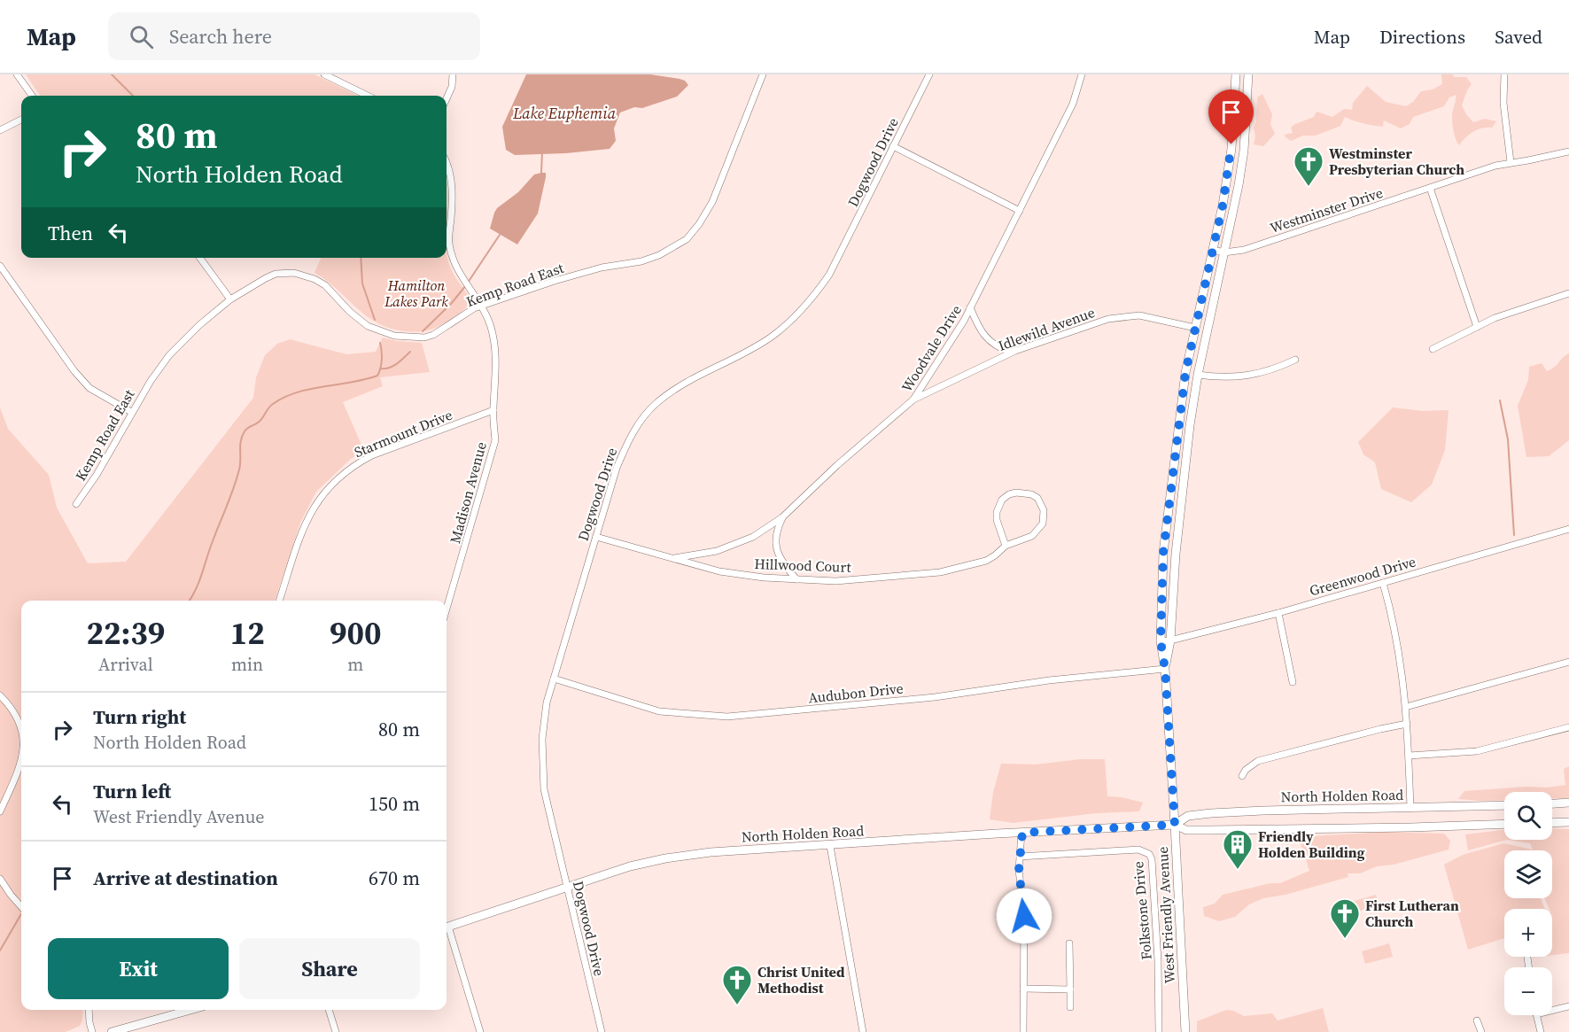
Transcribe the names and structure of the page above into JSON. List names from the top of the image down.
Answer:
{
  "streets": {
    "main road": ["North Holden Road", "West Friendly Avenue"],
    "street": [
      "Dogwood Drive",
      "Westminster Drive",
      "Kemp Road East",
      "Idlewild Avenue",
      "Woodvale Drive",
      "Starmount Drive",
      "Madison Avenue",
      "Hillwood Court",
      "Greenwood Drive",
      "Audubon Drive",
      "Folkstone Drive"
    ]
  },
  "crossings": [
    ["Dogwood Drive", "Hillwood Court"],
    ["Dogwood Drive", "Audubon Drive"],
    ["Dogwood Drive", "North Holden Road"],
    ["Westminster Drive", "West Friendly Avenue"],
    ["Kemp Road East", "Madison Avenue"],
    ["Idlewild Avenue", "Woodvale Drive"],
    ["Idlewild Avenue", "West Friendly Avenue"],
    ["Woodvale Drive", "Hillwood Court"],
    ["Starmount Drive", "Madison Avenue"],
    ["Greenwood Drive", "West Friendly Avenue"],
    ["Audubon Drive", "West Friendly Avenue"],
    ["North Holden Road", "West Friendly Avenue"]
  ],
  "water": ["Lake Euphemia"],
  "parks": ["Hamilton Lakes Park"],
  "places": {
    "church": ["Westminster Presbyterian Church", "First Lutheran Church", "Christ United Methodist"],
    "building": ["Friendly Holden Building"]
  },
  "page": {
    "header": "Map",
    "search": "Search here",
    "nav": ["Map", "Directions", "Saved"],
    "turn": ["80 m", "North Holden Road"],
    "then": "Then",
    "eta": [
      "22:39",
      "Arrival",
      "12",
      "min",
      "900",
      "m"
    ],
    "list": [
      {
        "name": "Turn right",
        "note": "North Holden Road",
        "value": "80 m"
      },
      {
        "name": "Turn left",
        "note": "West Friendly Avenue",
        "value": "150 m"
      },
      {
        "name": "Arrive at destination",
        "value": "670 m"
      }
    ],
    "map_buttons": ["+", "−"],
    "buttons": ["Exit", "Share"]
  }
}
